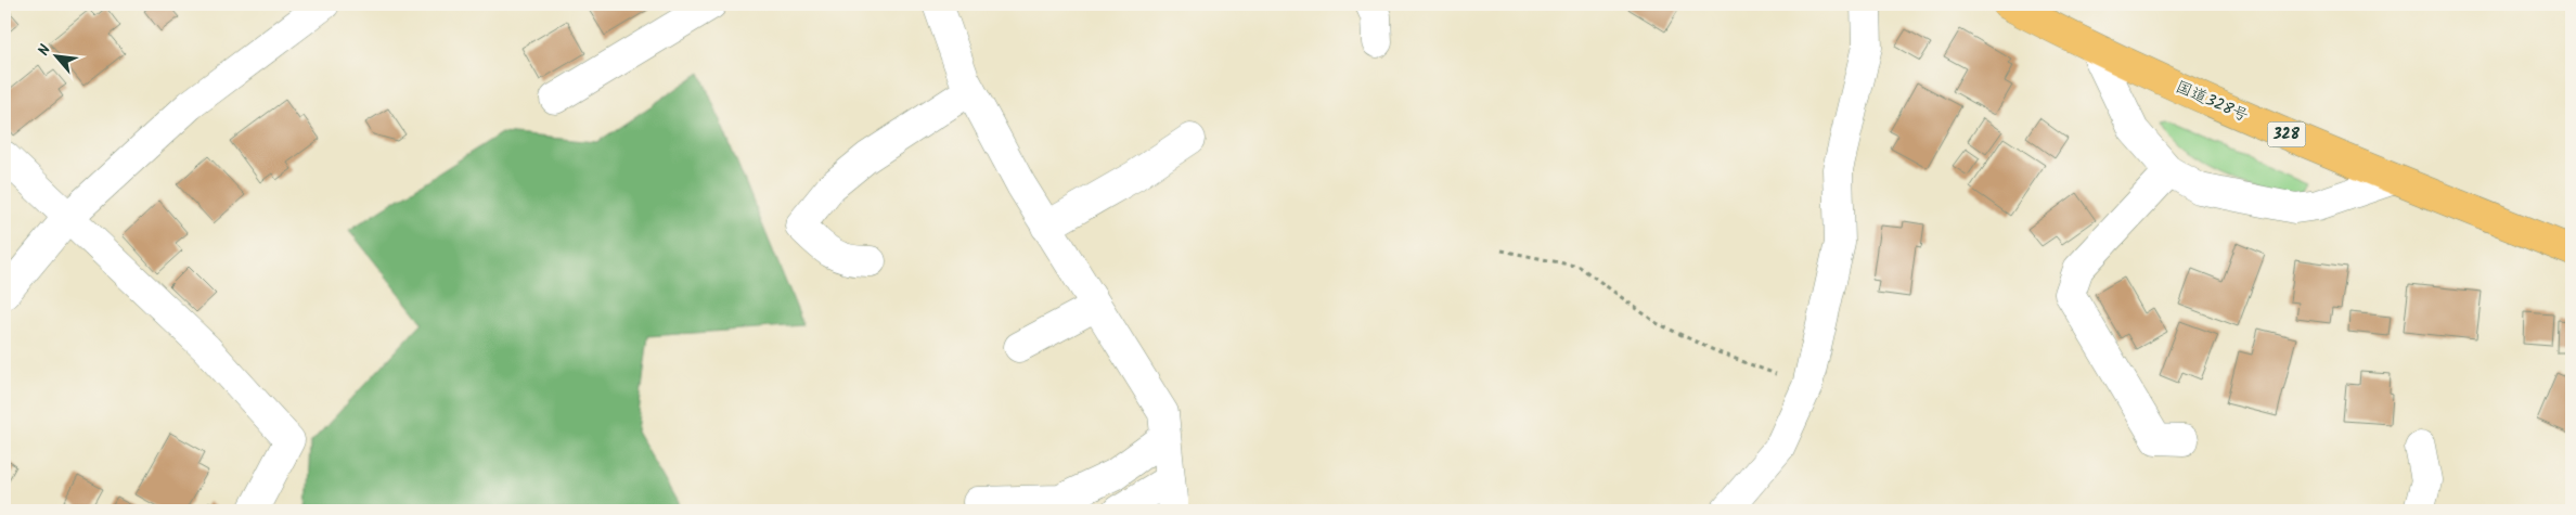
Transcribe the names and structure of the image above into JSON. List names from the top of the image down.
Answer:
{
  "streets": {
    "highway": ["国道328号", "328"]
  },
  "north": "top left"
}
